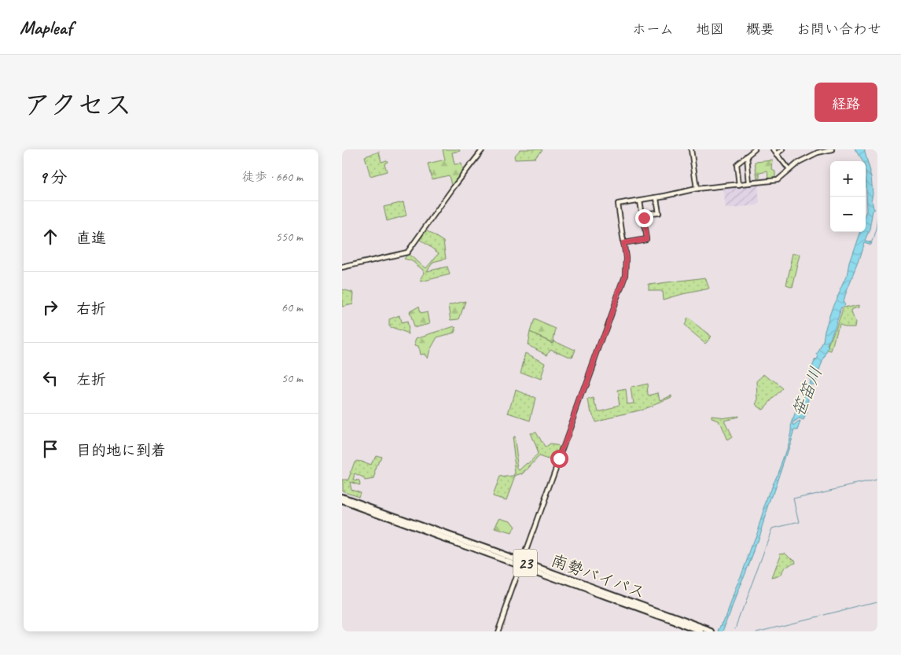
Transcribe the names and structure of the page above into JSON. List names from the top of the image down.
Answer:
{
  "streets": {
    "highway": ["23", "南勢バイパス"]
  },
  "water": ["笹笛川"],
  "page": {
    "header": "Mapleaf",
    "nav": [
      "ホーム",
      "地図",
      "概要",
      "お問い合わせ"
    ],
    "title": "アクセス",
    "buttons": "経路",
    "heading": ["9 分", "徒歩 · 660 m"],
    "map_buttons": ["+", "−"],
    "list": [
      ["直進", "550 m"],
      ["右折", "60 m"],
      ["左折", "50 m"],
      "目的地に到着"
    ]
  }
}
